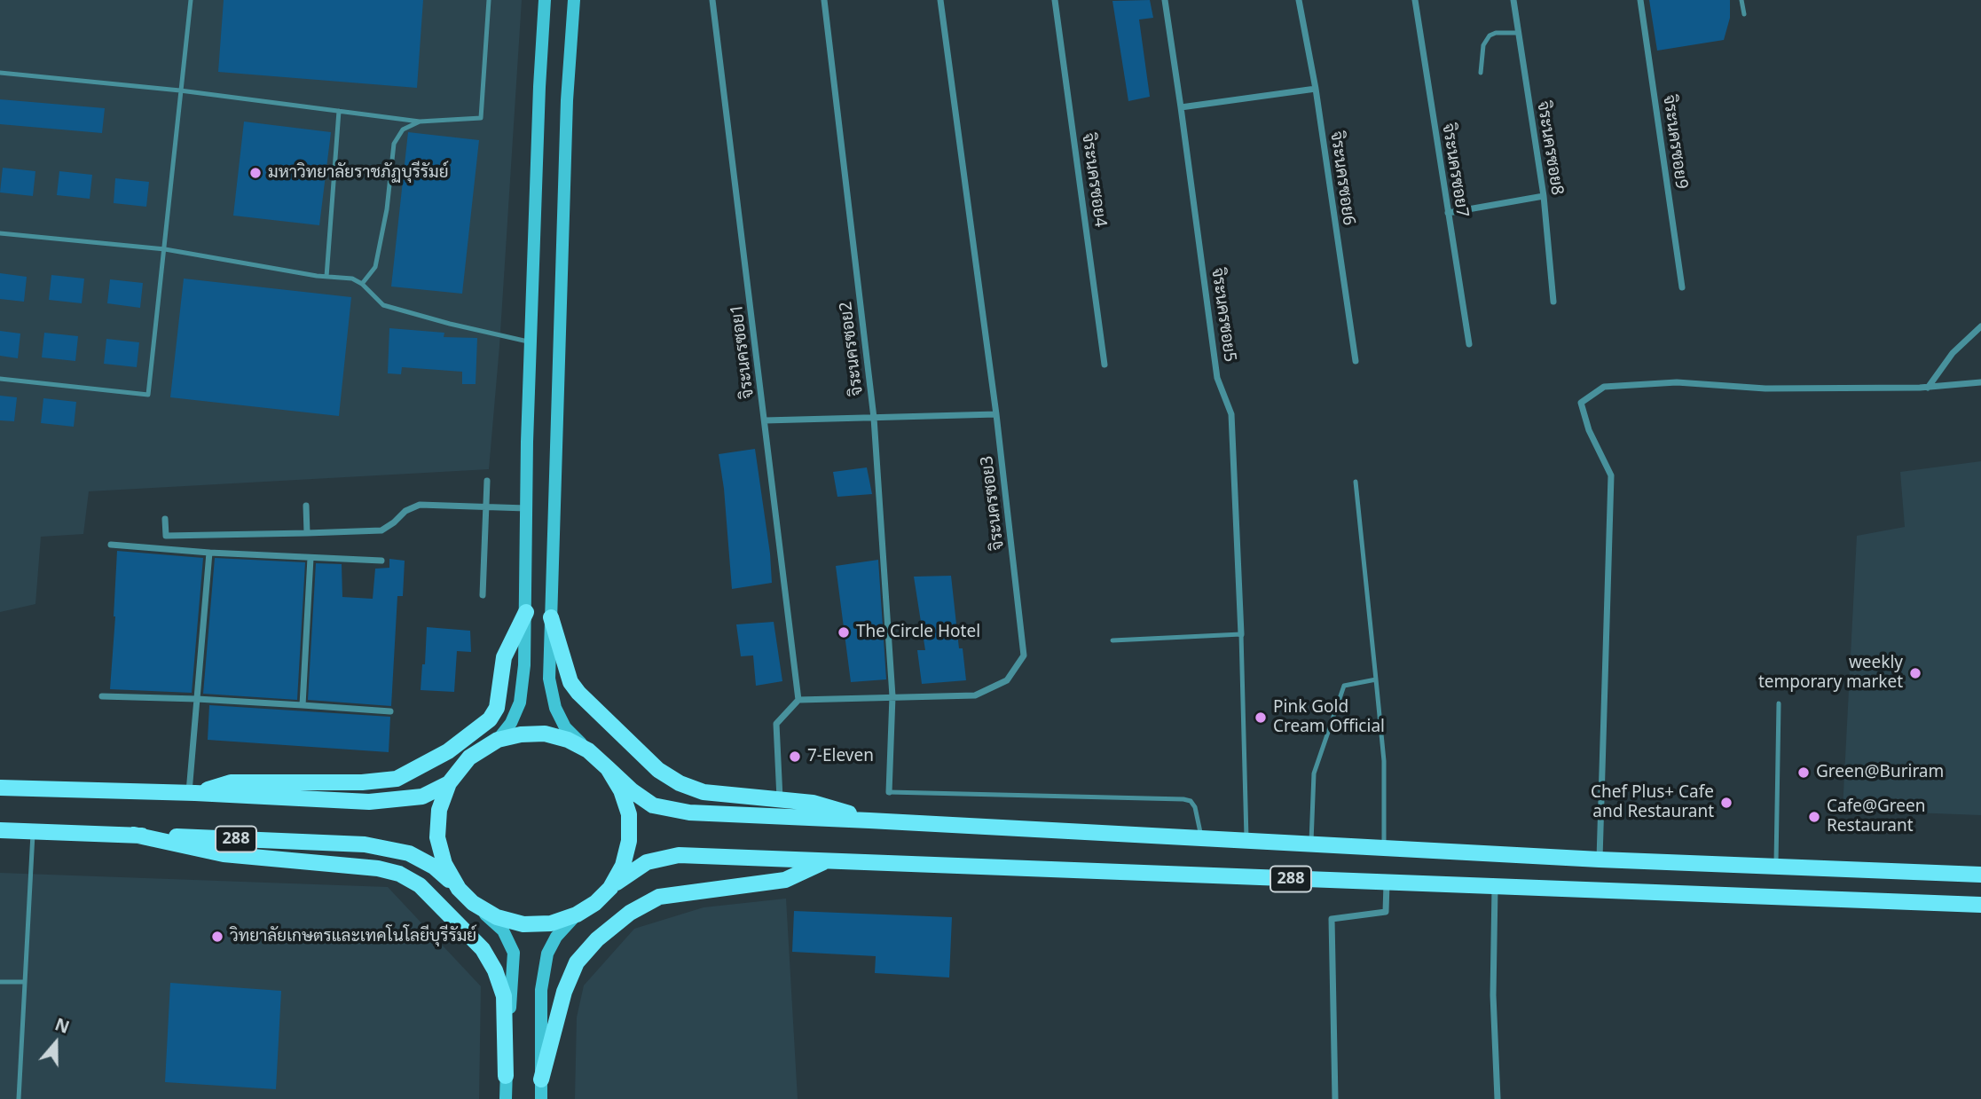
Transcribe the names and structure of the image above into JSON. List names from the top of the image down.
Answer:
{
  "streets": {
    "main road": ["288"],
    "street": [
      "จิระนครซอย9",
      "จิระนครซอย8",
      "จิระนครซอย7",
      "จิระนครซอย6",
      "จิระนครซอย4",
      "จิระนครซอย5",
      "จิระนครซอย2",
      "จิระนครซอย1",
      "จิระนครซอย3"
    ]
  },
  "crossings": [
    ["จิระนครซอย2", "จิระนครซอย3"],
    ["จิระนครซอย1", "จิระนครซอย3"]
  ],
  "places": [
    "มหาวิทยาลัยราชภัฏบุรีรัมย์",
    "The Circle Hotel",
    "weekly temporary market",
    "Pink Gold Cream Official",
    "7-Eleven",
    "Green@Buriram",
    "Chef Plus+ Cafe and Restaurant",
    "Cafe@Green Restaurant",
    "วิทยาลัยเกษตรและเทคโนโลยีบุรีรัมย์"
  ],
  "north": "top"
}
